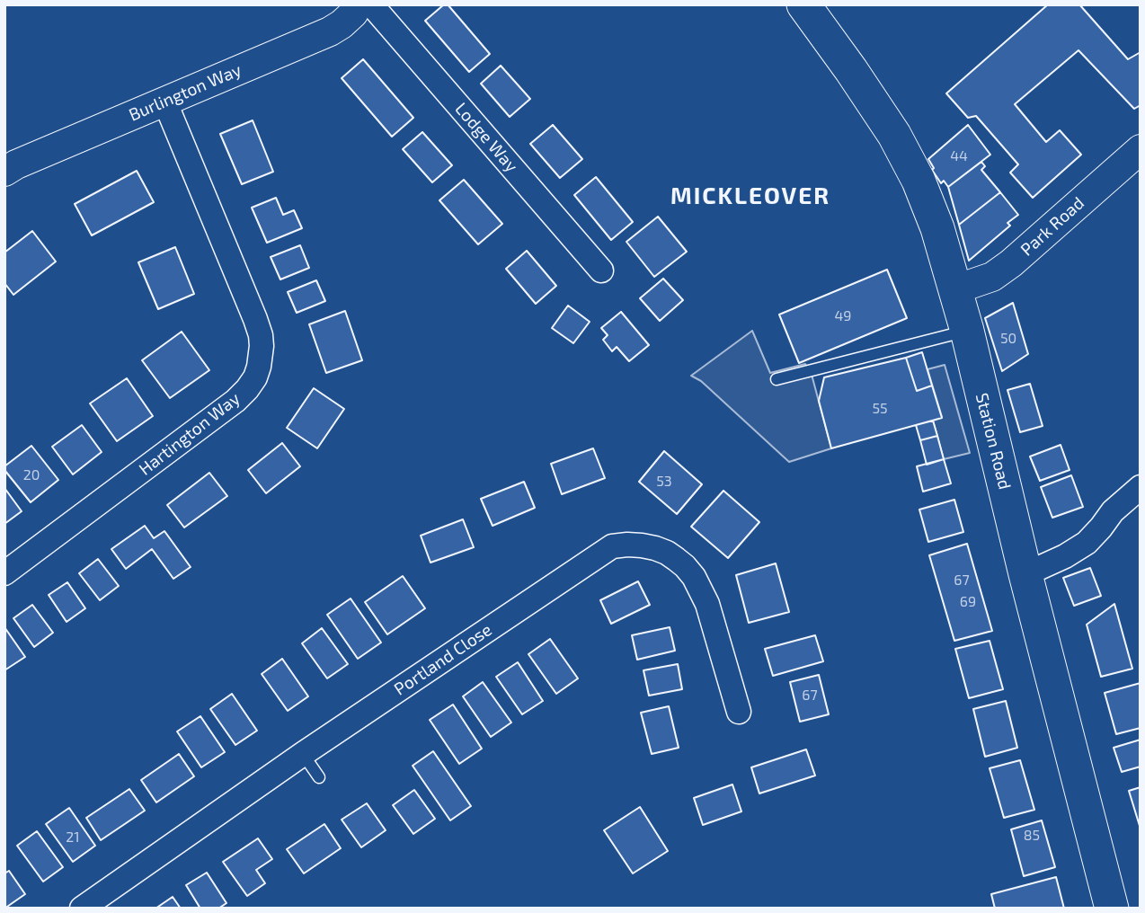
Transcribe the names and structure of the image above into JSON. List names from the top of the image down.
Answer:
{
  "streets": {
    "main road": ["Station Road"],
    "street": [
      "Burlington Way",
      "Lodge Way",
      "Park Road",
      "Hartington Way",
      "Portland Close"
    ]
  },
  "crossings": [
    ["Burlington Way", "Hartington Way"],
    ["Park Road", "Station Road"]
  ],
  "districts": ["MICKLEOVER"],
  "house_numbers": [
    "44",
    "49",
    "50",
    "55",
    "20",
    "53",
    "67",
    "69",
    "67",
    "85",
    "21"
  ]
}
